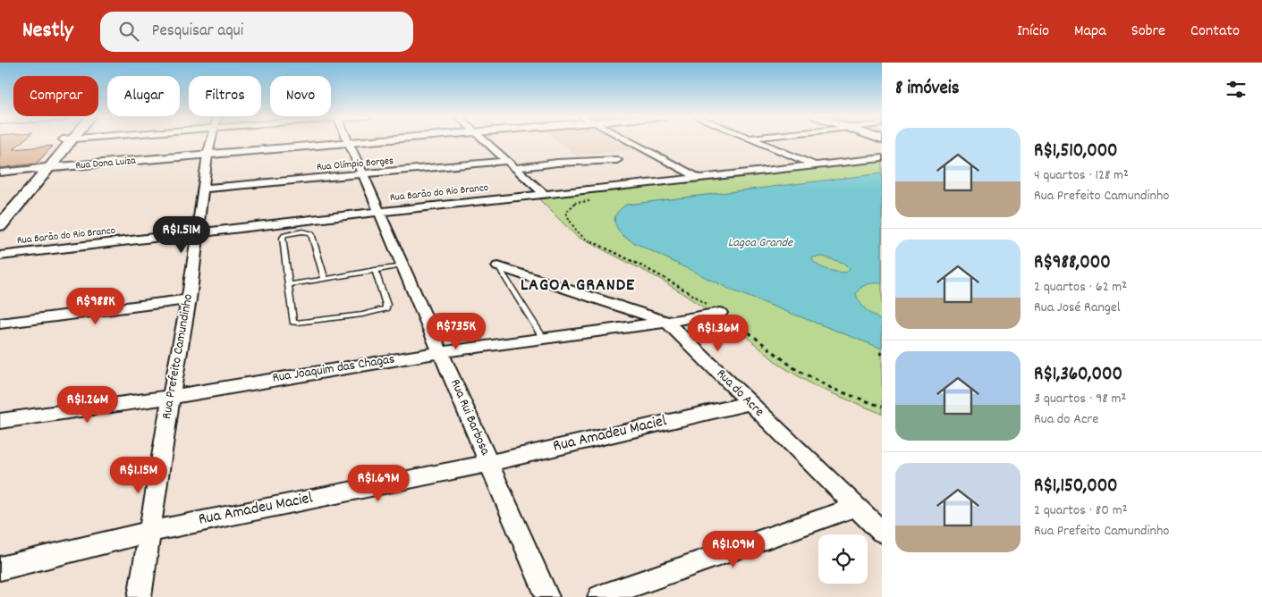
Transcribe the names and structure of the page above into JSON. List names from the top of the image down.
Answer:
{
  "streets": {
    "street": [
      "Rua Dona Luiza",
      "Rua Olímpio Borges",
      "Rua Barão do Rio Branco",
      "Rua Prefeito Camundinho",
      "Rua Joaquim das Chagas",
      "Rua do Acre",
      "Rua Rui Barbosa",
      "Rua Amadeu Maciel"
    ]
  },
  "crossings": [
    ["Rua Dona Luiza", "Rua Prefeito Camundinho"],
    ["Rua Dona Luiza", "Rua Rui Barbosa"],
    ["Rua Olímpio Borges", "Rua Prefeito Camundinho"],
    ["Rua Olímpio Borges", "Rua Rui Barbosa"],
    ["Rua Barão do Rio Branco", "Rua Prefeito Camundinho"],
    ["Rua Barão do Rio Branco", "Rua Rui Barbosa"],
    ["Rua Prefeito Camundinho", "Rua Joaquim das Chagas"],
    ["Rua Prefeito Camundinho", "Rua Amadeu Maciel"],
    ["Rua Joaquim das Chagas", "Rua do Acre"],
    ["Rua Joaquim das Chagas", "Rua Rui Barbosa"],
    ["Rua do Acre", "Rua Amadeu Maciel"],
    ["Rua Rui Barbosa", "Rua Amadeu Maciel"]
  ],
  "districts": ["LAGOA GRANDE"],
  "water": ["Lagoa Grande"],
  "page": {
    "header": "Nestly",
    "search": "Pesquisar aqui",
    "nav": [
      "Início",
      "Mapa",
      "Sobre",
      "Contato"
    ],
    "heading": "8 imóveis",
    "chip": [
      "Comprar",
      "Alugar",
      "Filtros",
      "Novo"
    ],
    "list": [
      {
        "name": "R$1,510,000",
        "note": "4 quartos · 128 m² · Rua Prefeito Camundinho"
      },
      {
        "name": "R$988,000",
        "note": "2 quartos · 62 m² · Rua José Rangel"
      },
      {
        "name": "R$1,360,000",
        "note": "3 quartos · 98 m² · Rua do Acre"
      },
      {
        "name": "R$1,150,000",
        "note": "2 quartos · 80 m² · Rua Prefeito Camundinho"
      }
    ],
    "price": [
      "R$1.51M",
      "R$988K",
      "R$735K",
      "R$1.36M",
      "R$1.26M",
      "R$1.15M",
      "R$1.69M",
      "R$1.09M"
    ]
  }
}
